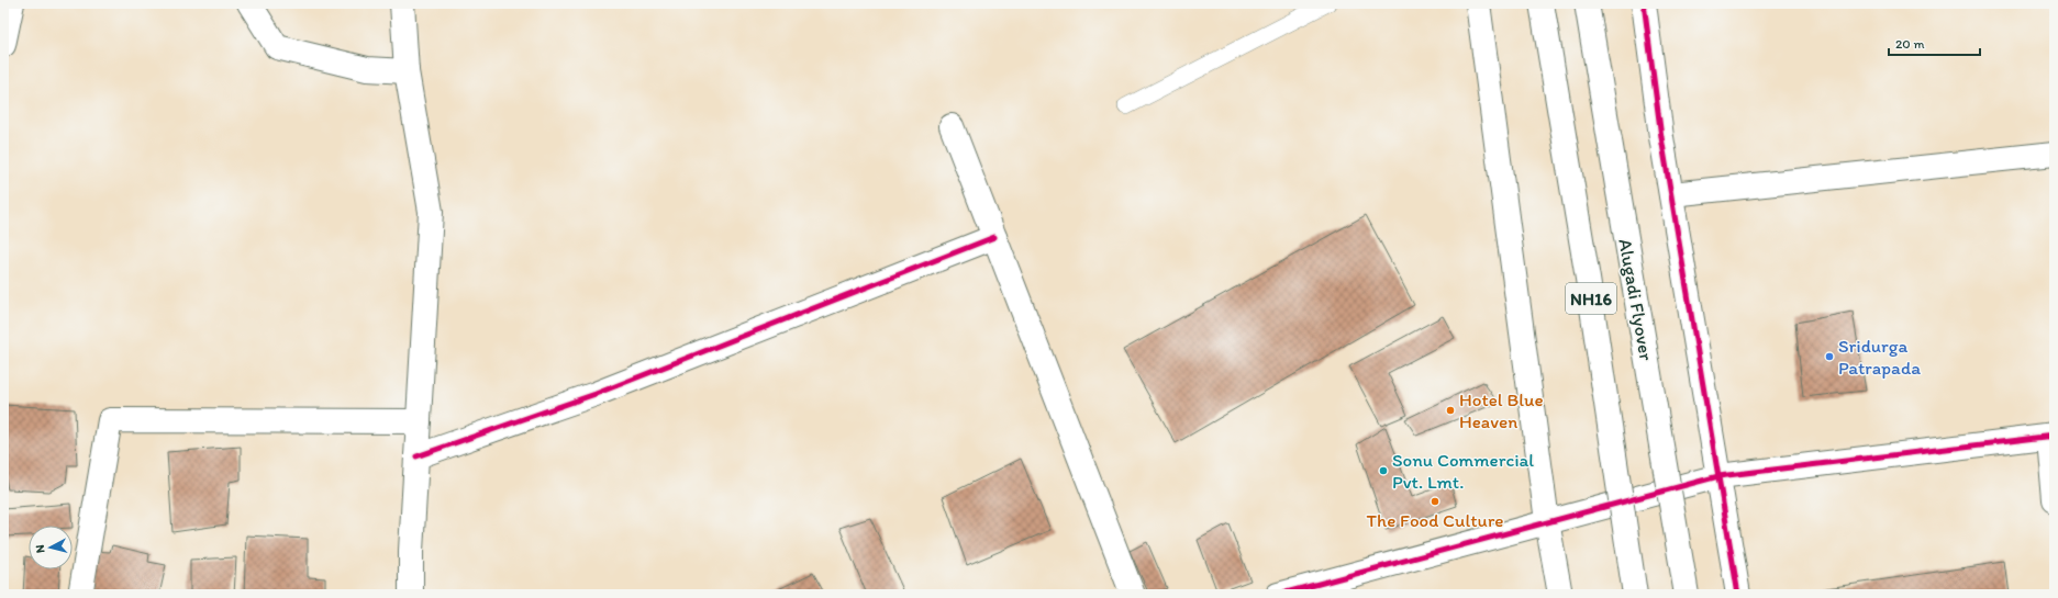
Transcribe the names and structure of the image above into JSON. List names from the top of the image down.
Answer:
{
  "streets": {
    "main road": ["NH16", "Alugadi Flyover"]
  },
  "places": [
    "Sridurga Patrapada",
    "Hotel Blue Heaven",
    "Sonu Commercial Pvt. Lmt.",
    "The Food Culture"
  ],
  "scale_bar": "20 m",
  "north": "left"
}
